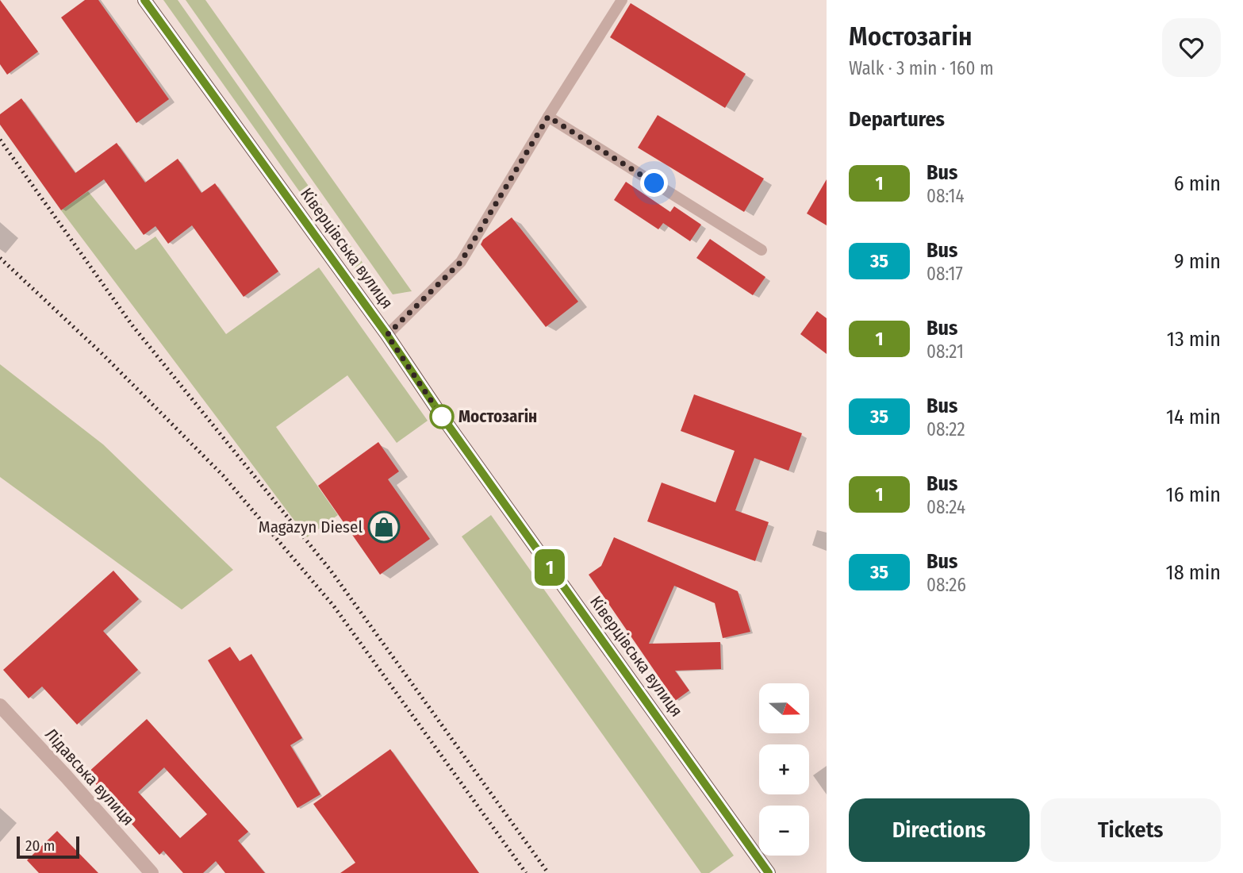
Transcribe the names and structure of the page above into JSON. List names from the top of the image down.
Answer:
{
  "streets": {
    "main road": ["Ківерцівська вулиця"],
    "street": ["Лідавська вулиця"]
  },
  "places": {
    "other": ["Мостозагін"],
    "shop": ["Magazyn Diesel"]
  },
  "lines": ["bus line 1"],
  "scale_bar": "20 m",
  "north": "right",
  "page": {
    "on_map": "1",
    "heading": [
      ["Мостозагін", "Walk · 3 min · 160 m"],
      "Departures"
    ],
    "list": [
      {
        "mark": "1",
        "name": "Bus",
        "note": "08:14",
        "value": "6 min"
      },
      {
        "mark": "35",
        "name": "Bus",
        "note": "08:17",
        "value": "9 min"
      },
      {
        "mark": "1",
        "name": "Bus",
        "note": "08:21",
        "value": "13 min"
      },
      {
        "mark": "35",
        "name": "Bus",
        "note": "08:22",
        "value": "14 min"
      },
      {
        "mark": "1",
        "name": "Bus",
        "note": "08:24",
        "value": "16 min"
      },
      {
        "mark": "35",
        "name": "Bus",
        "note": "08:26",
        "value": "18 min"
      }
    ],
    "map_buttons": ["+", "−"],
    "buttons": ["Directions", "Tickets"],
    "scale": "20 m"
  }
}
